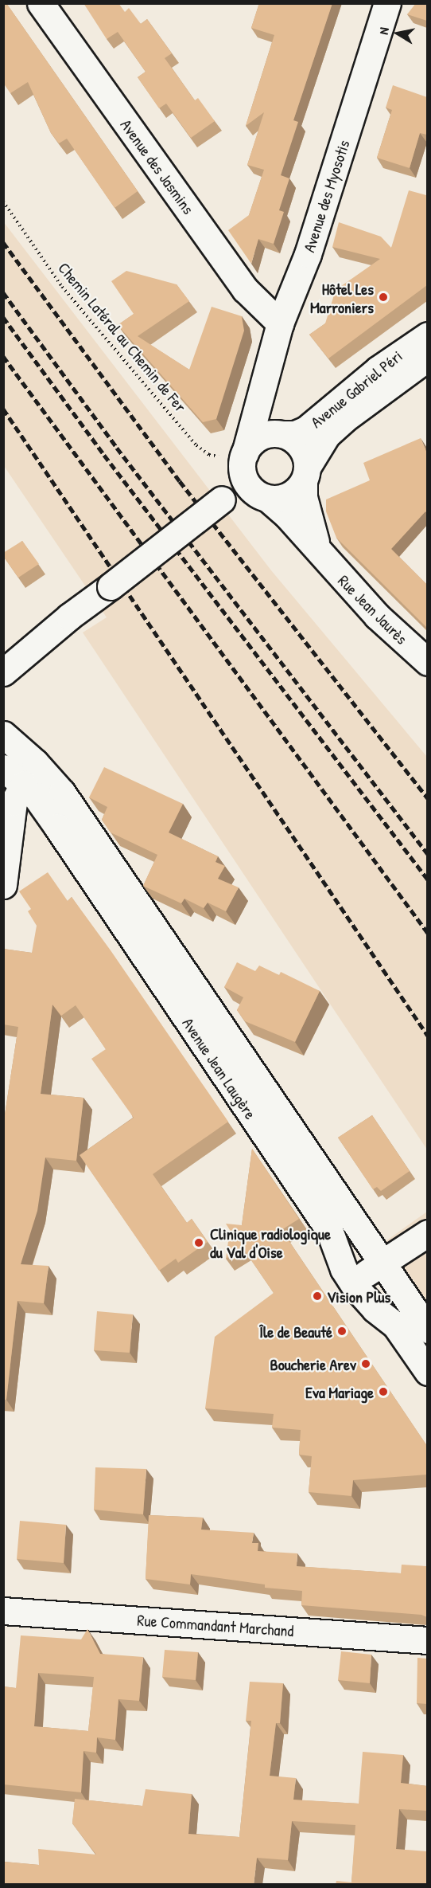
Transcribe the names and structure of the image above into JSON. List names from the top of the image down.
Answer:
{
  "streets": {
    "street": [
      "Avenue des Jasmins",
      "Avenue des Myosotis",
      "Avenue Gabriel Péri",
      "Rue Jean Jaurès",
      "Avenue Jean Laugère",
      "Rue Commandant Marchand"
    ],
    "path": ["Chemin Latéral au Chemin de Fer"]
  },
  "crossings": [
    ["Avenue des Jasmins", "Avenue des Myosotis"],
    ["Avenue des Myosotis", "Chemin Latéral au Chemin de Fer"],
    ["Avenue des Myosotis", "Avenue Gabriel Péri"],
    ["Avenue des Myosotis", "Rue Jean Jaurès"],
    ["Chemin Latéral au Chemin de Fer", "Avenue Gabriel Péri"],
    ["Chemin Latéral au Chemin de Fer", "Rue Jean Jaurès"],
    ["Avenue Gabriel Péri", "Rue Jean Jaurès"]
  ],
  "places": [
    "Hôtel Les Marroniers",
    "Clinique radiologique du Val d'Oise",
    "Vision Plus",
    "Île de Beauté",
    "Boucherie Arev",
    "Eva Mariage"
  ],
  "north": "left"
}
